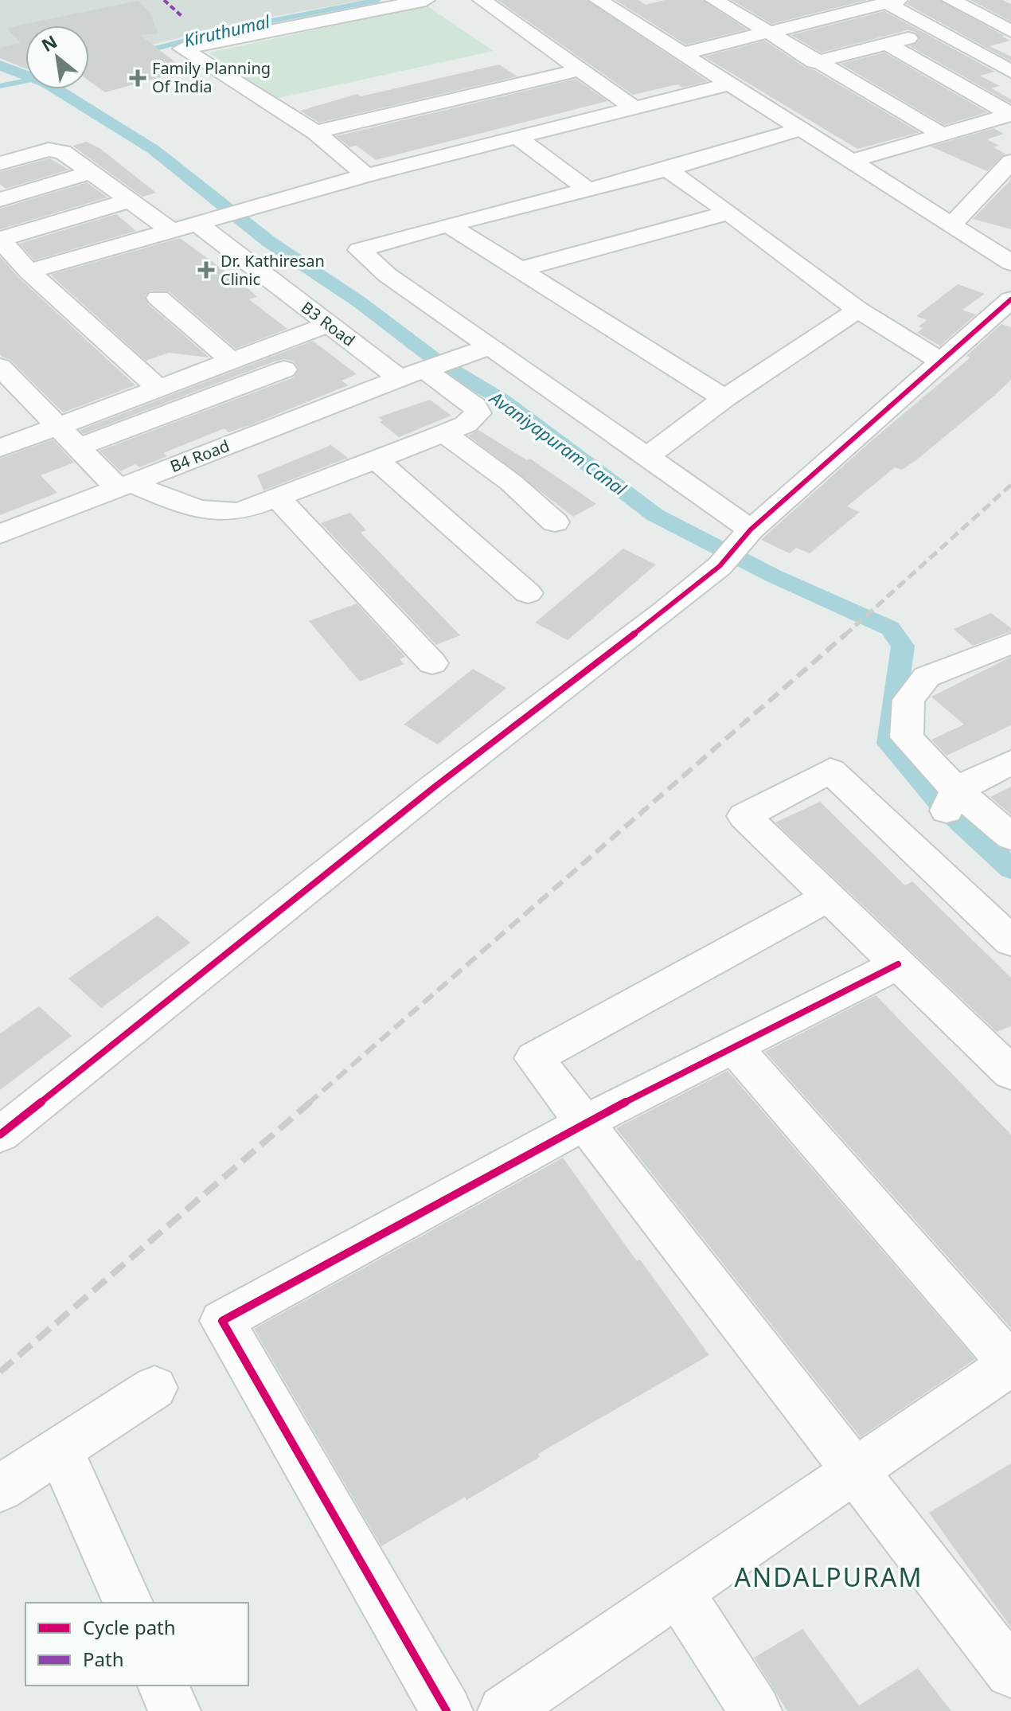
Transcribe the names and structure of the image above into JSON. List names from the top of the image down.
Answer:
{
  "streets": {
    "street": ["B3 Road", "B4 Road"]
  },
  "crossings": [
    ["B3 Road", "B4 Road"]
  ],
  "districts": ["ANDALPURAM"],
  "water": ["Kiruthumal", "Avaniyapuram Canal"],
  "places": {
    "health": ["Family Planning Of India", "Dr. Kathiresan Clinic"]
  },
  "legend": ["Cycle path", "Path"],
  "north": "top left"
}
